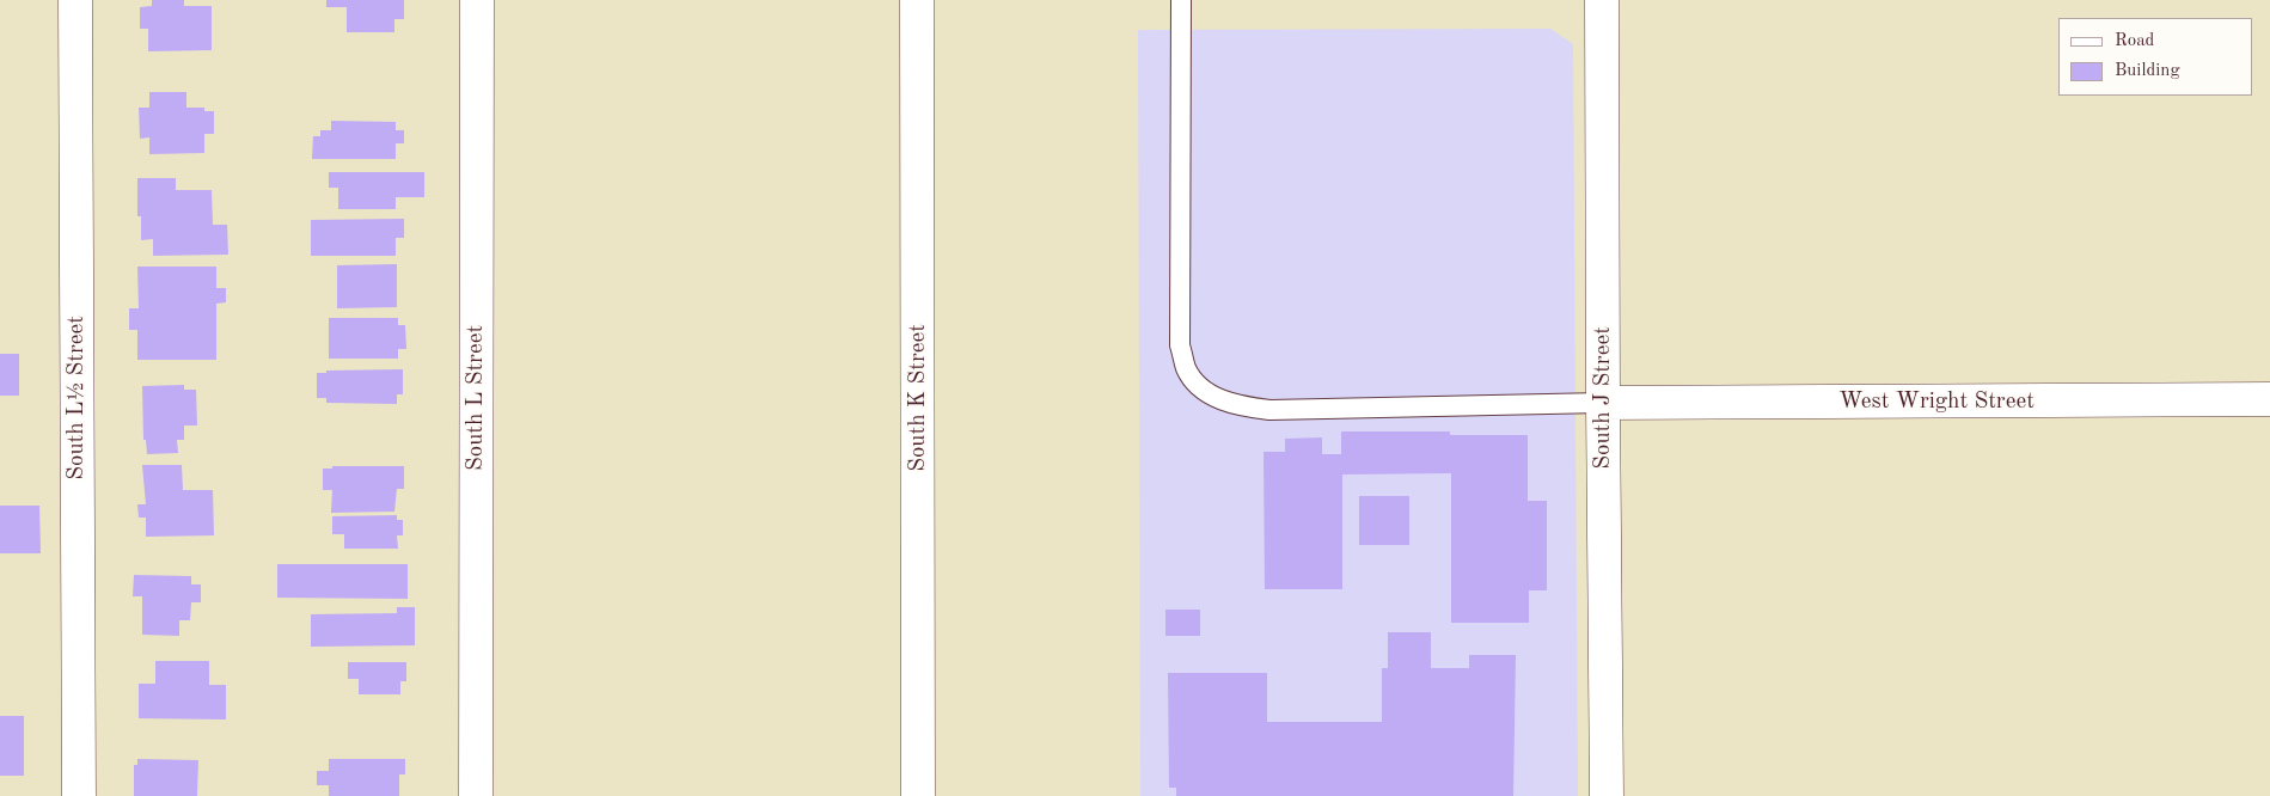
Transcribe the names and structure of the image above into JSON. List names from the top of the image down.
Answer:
{
  "streets": {
    "street": [
      "South L½ Street",
      "South L Street",
      "South K Street",
      "South J Street",
      "West Wright Street"
    ]
  },
  "crossings": [
    ["South J Street", "West Wright Street"]
  ],
  "legend": ["Road", "Building"]
}
